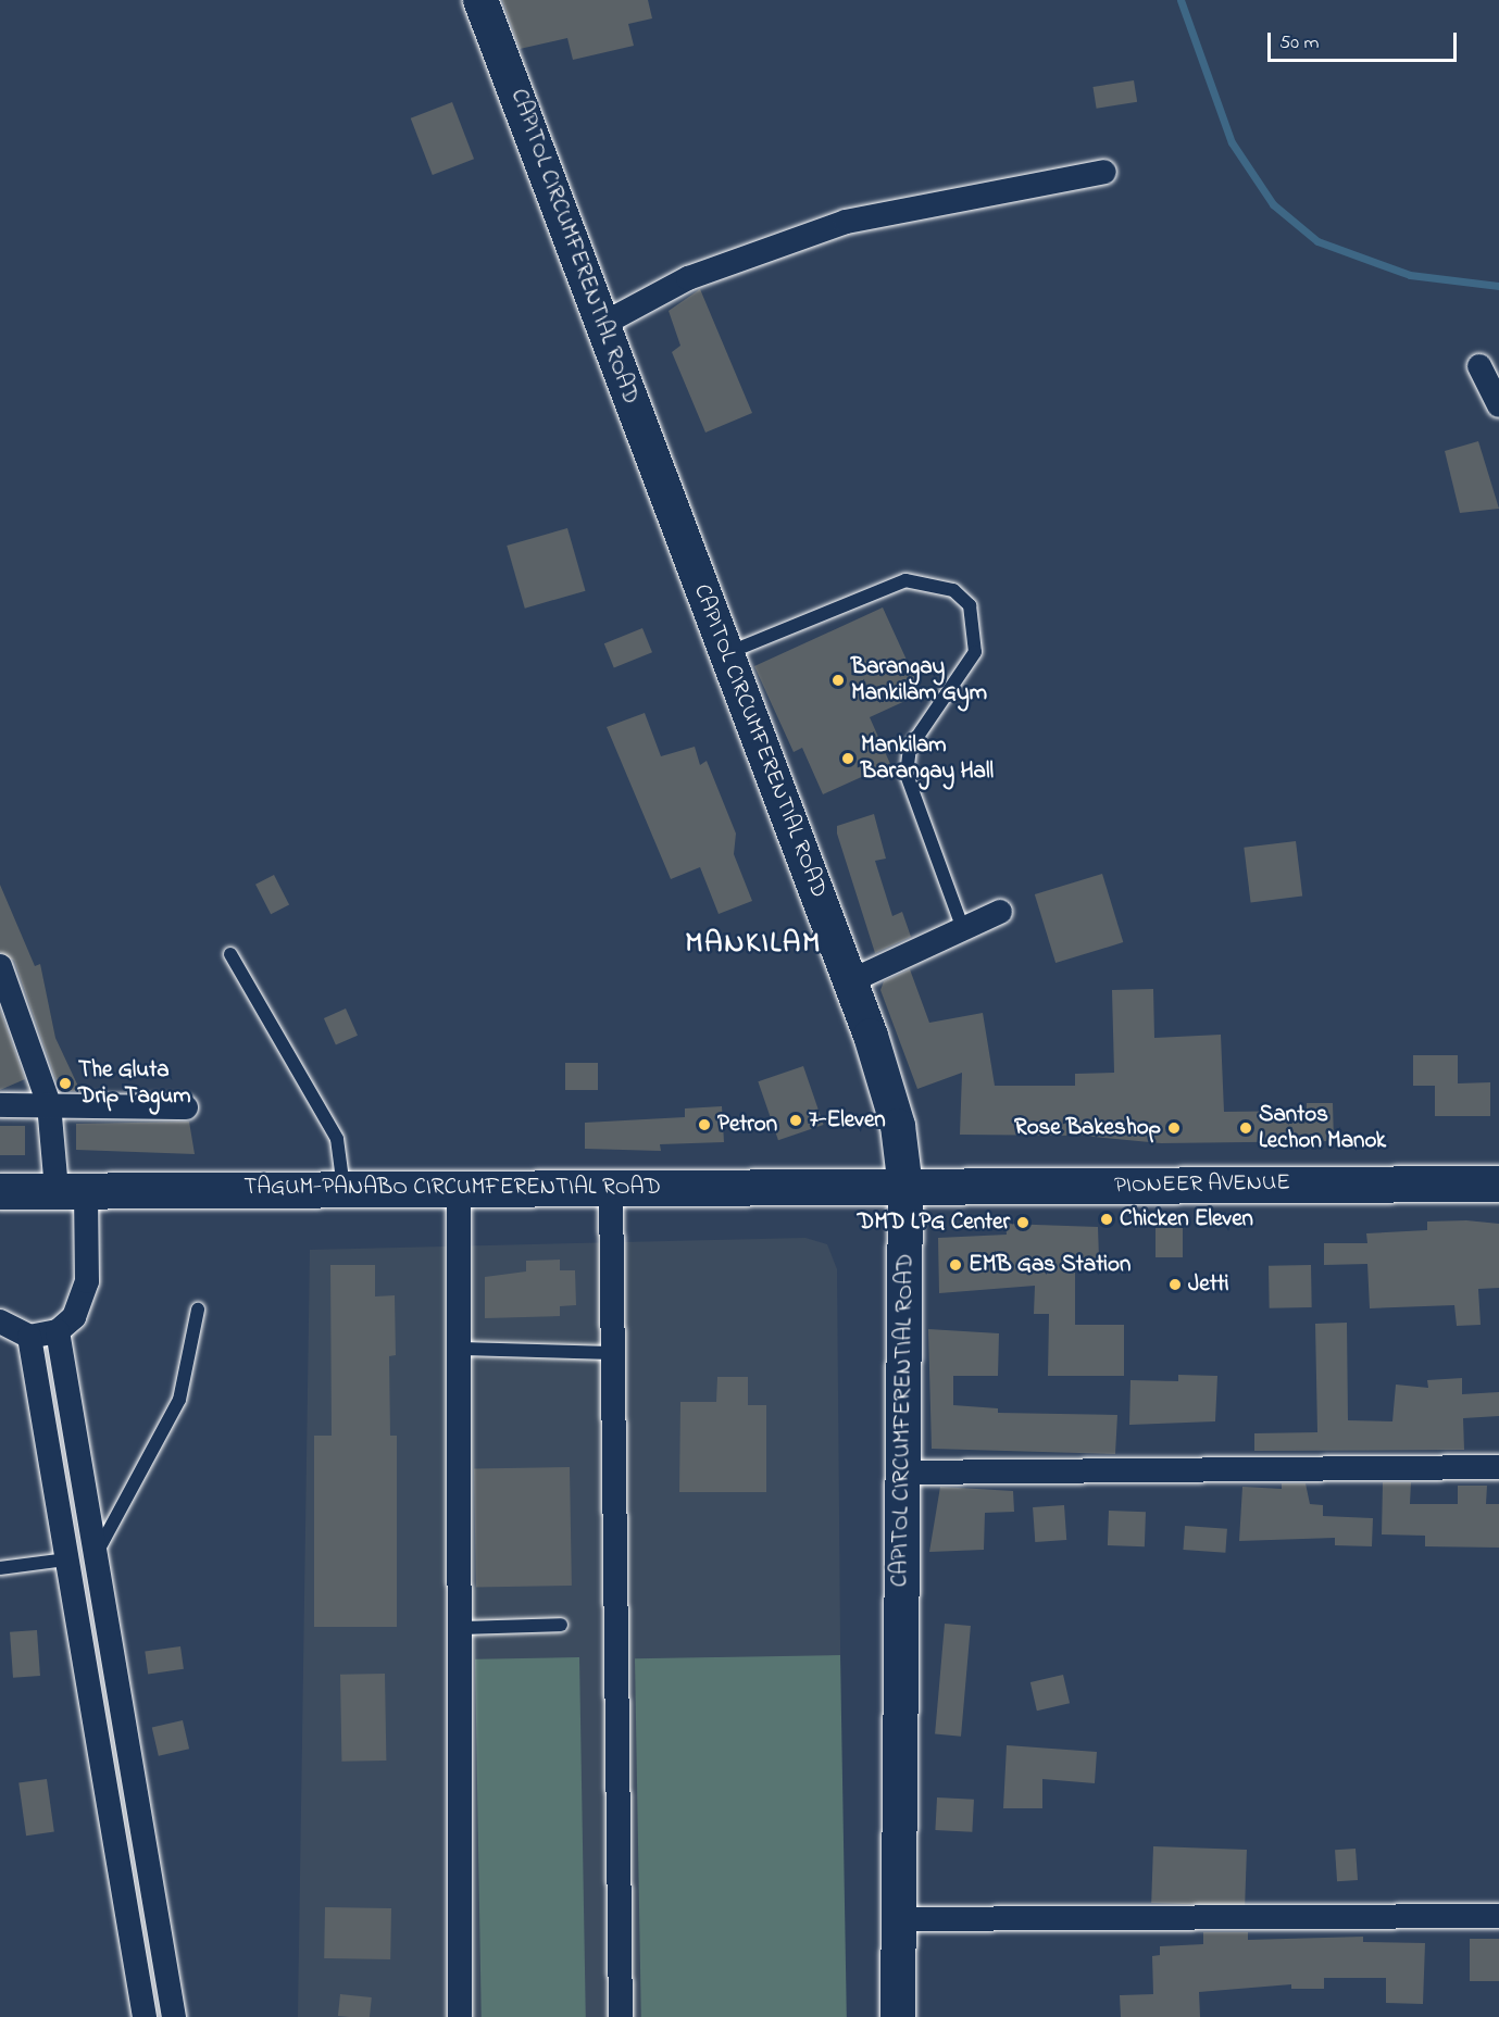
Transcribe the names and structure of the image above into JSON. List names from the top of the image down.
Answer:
{
  "streets": {
    "highway": ["PIONEER AVENUE", "TAGUM-PANABO CIRCUMFERENTIAL ROAD"],
    "main road": ["CAPITOL CIRCUMFERENTIAL ROAD"]
  },
  "crossings": [
    ["CAPITOL CIRCUMFERENTIAL ROAD", "PIONEER AVENUE"],
    ["CAPITOL CIRCUMFERENTIAL ROAD", "TAGUM-PANABO CIRCUMFERENTIAL ROAD"],
    ["PIONEER AVENUE", "TAGUM-PANABO CIRCUMFERENTIAL ROAD"]
  ],
  "districts": ["MANKILAM"],
  "places": [
    "Barangay Mankilam Gym",
    "Mankilam Barangay Hall",
    "The Gluta Drip Tagum",
    "7-Eleven",
    "Petron",
    "Rose Bakeshop",
    "Santos Lechon Manok",
    "Chicken Eleven",
    "DMD LPG Center",
    "EMB Gas Station",
    "Jetti"
  ],
  "scale_bar": "50 m"
}
